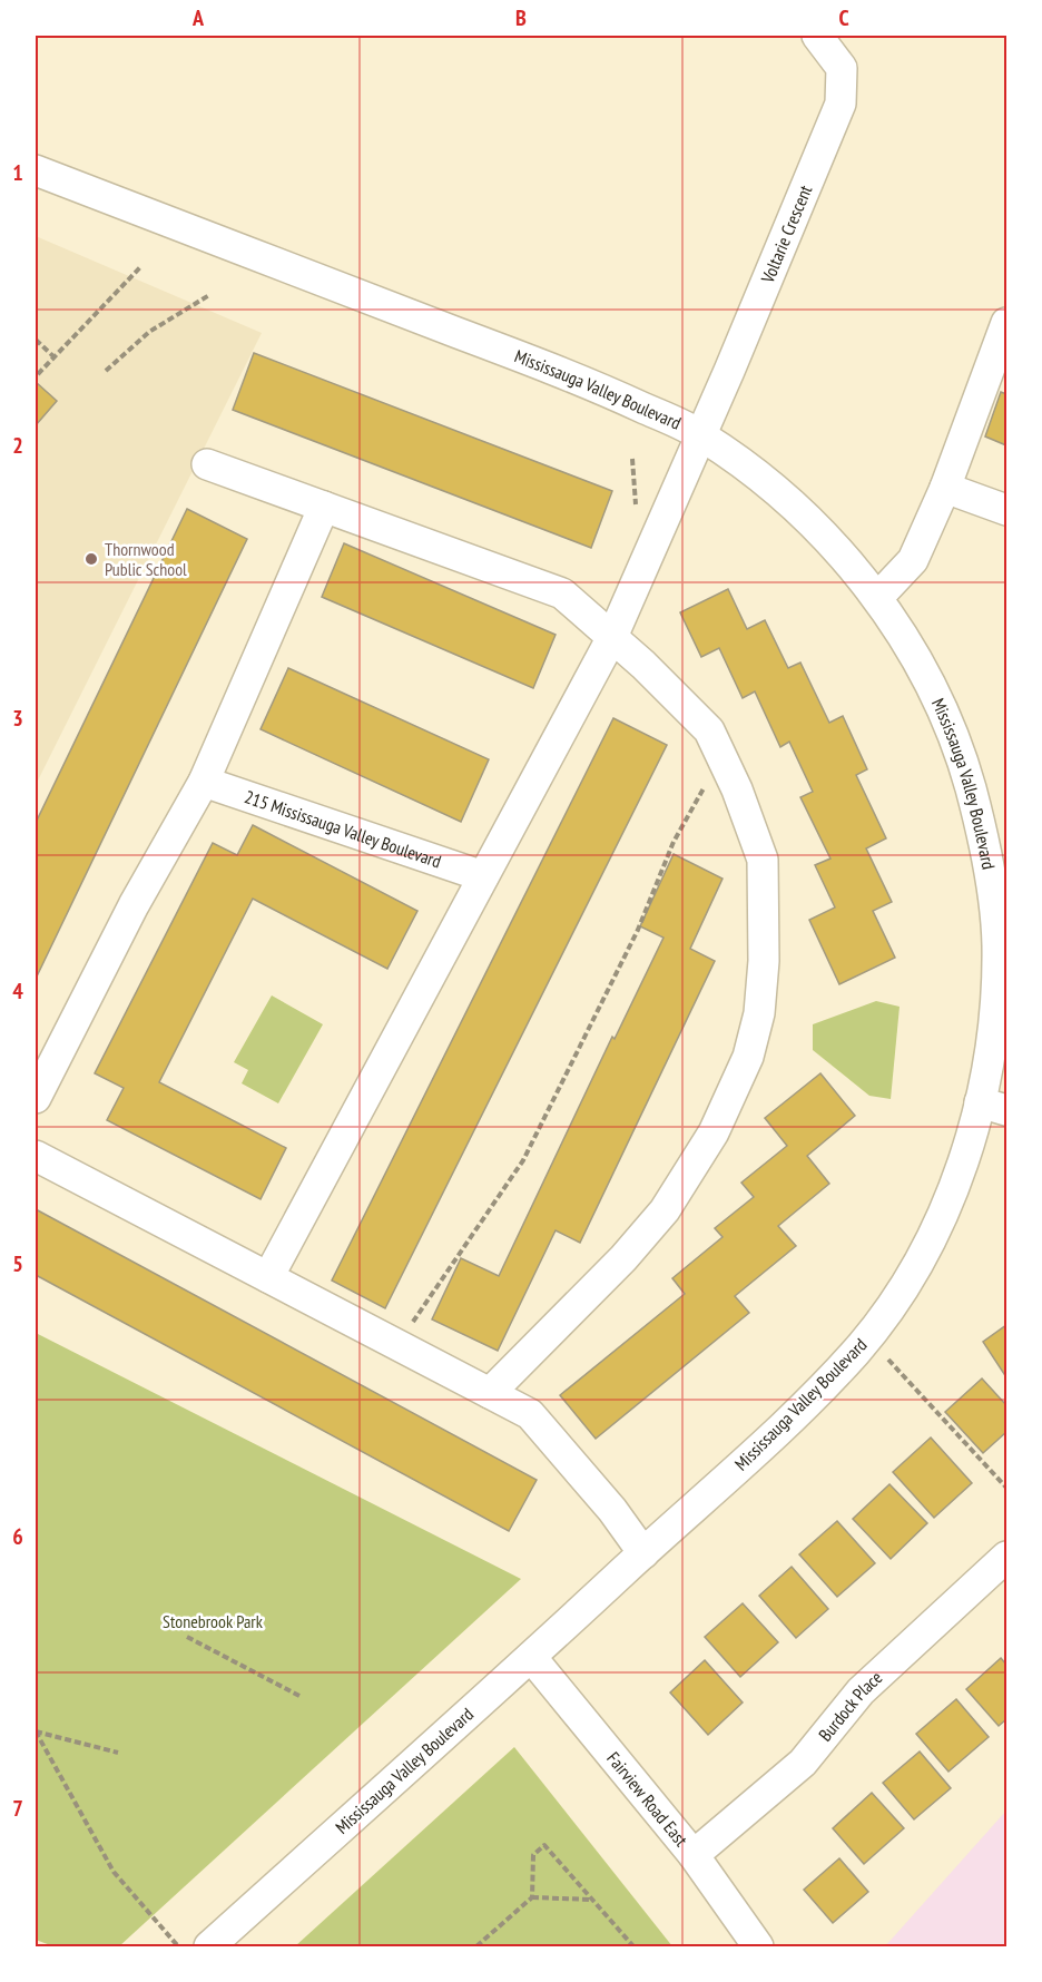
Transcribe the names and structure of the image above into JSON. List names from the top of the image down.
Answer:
{
  "streets": {
    "street": [
      "Voltarie Crescent",
      "Mississauga Valley Boulevard",
      "215 Mississauga Valley Boulevard",
      "Burdock Place",
      "Fairview Road East"
    ]
  },
  "crossings": [
    ["Voltarie Crescent", "Mississauga Valley Boulevard"],
    ["Voltarie Crescent", "215 Mississauga Valley Boulevard"],
    ["Mississauga Valley Boulevard", "Fairview Road East"],
    ["Burdock Place", "Fairview Road East"]
  ],
  "parks": ["Stonebrook Park"],
  "places": ["Thornwood Public School"],
  "grid": {
    "columns": ["A", "B", "C"],
    "rows": [
      "1",
      "2",
      "3",
      "4",
      "5",
      "6",
      "7"
    ]
  }
}
